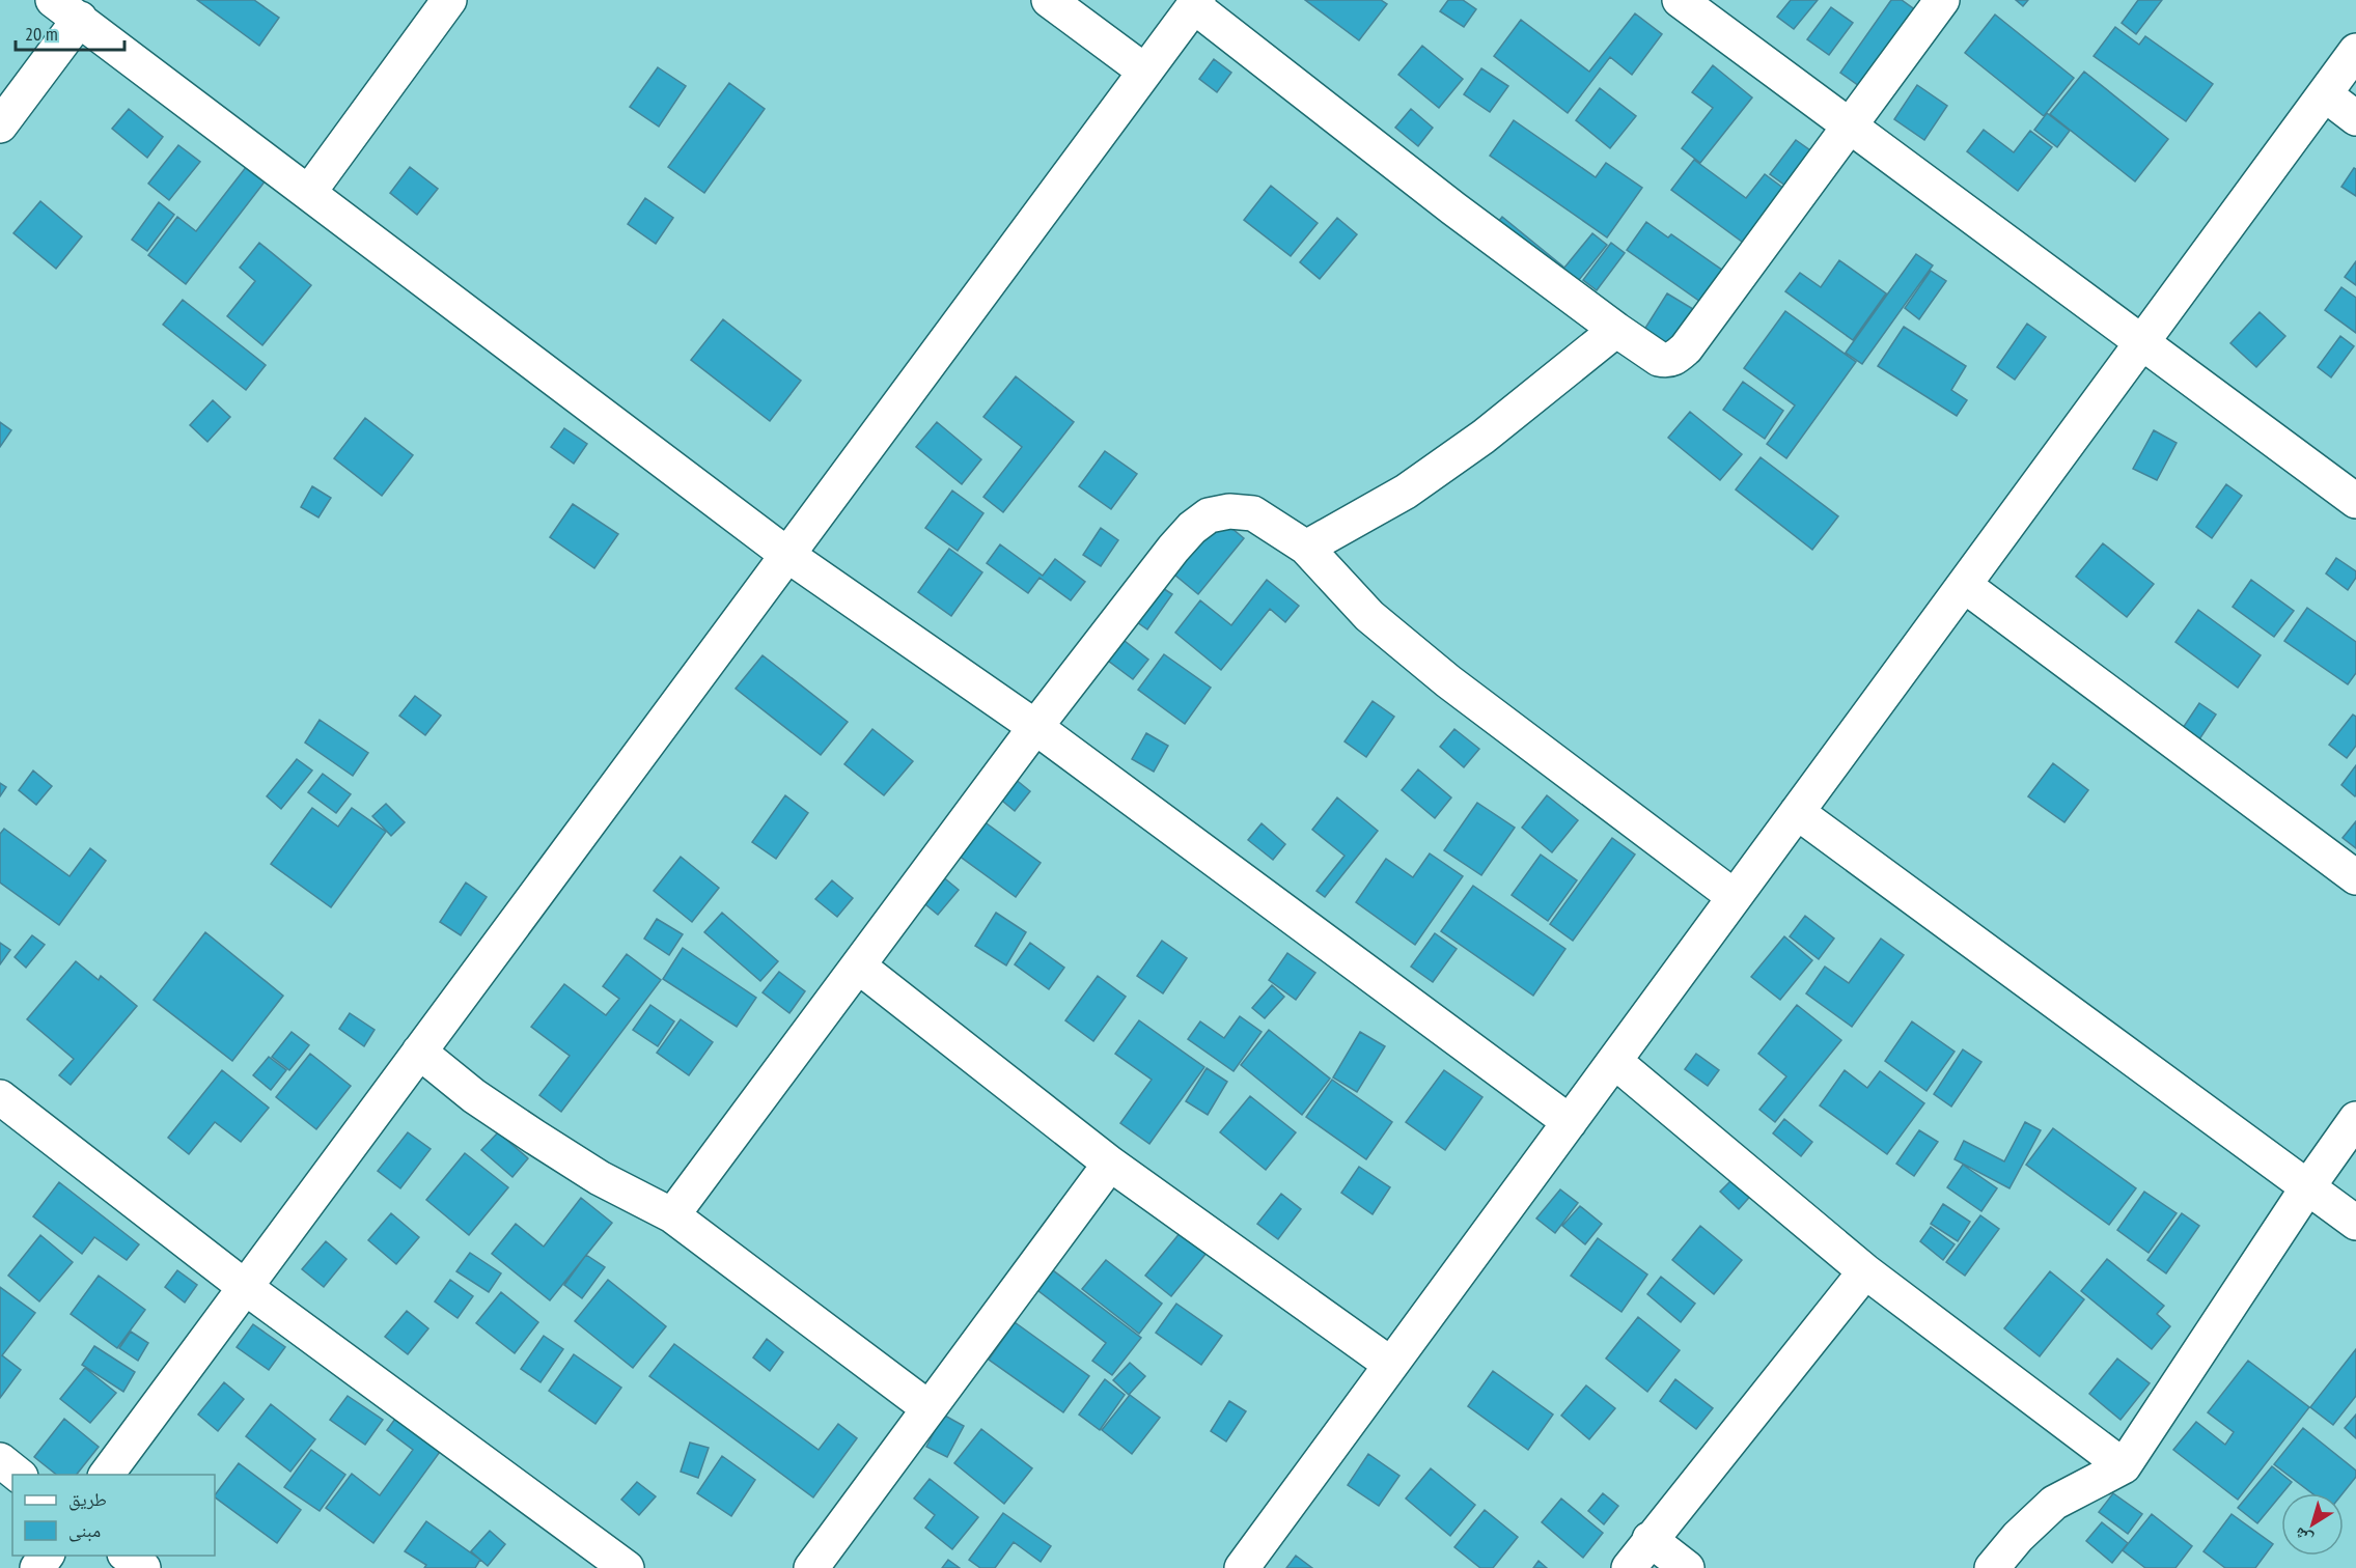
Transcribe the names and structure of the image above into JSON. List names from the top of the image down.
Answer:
{
  "legend": ["طريق", "مبنى"],
  "scale_bar": "20 m",
  "north": "bottom left"
}
